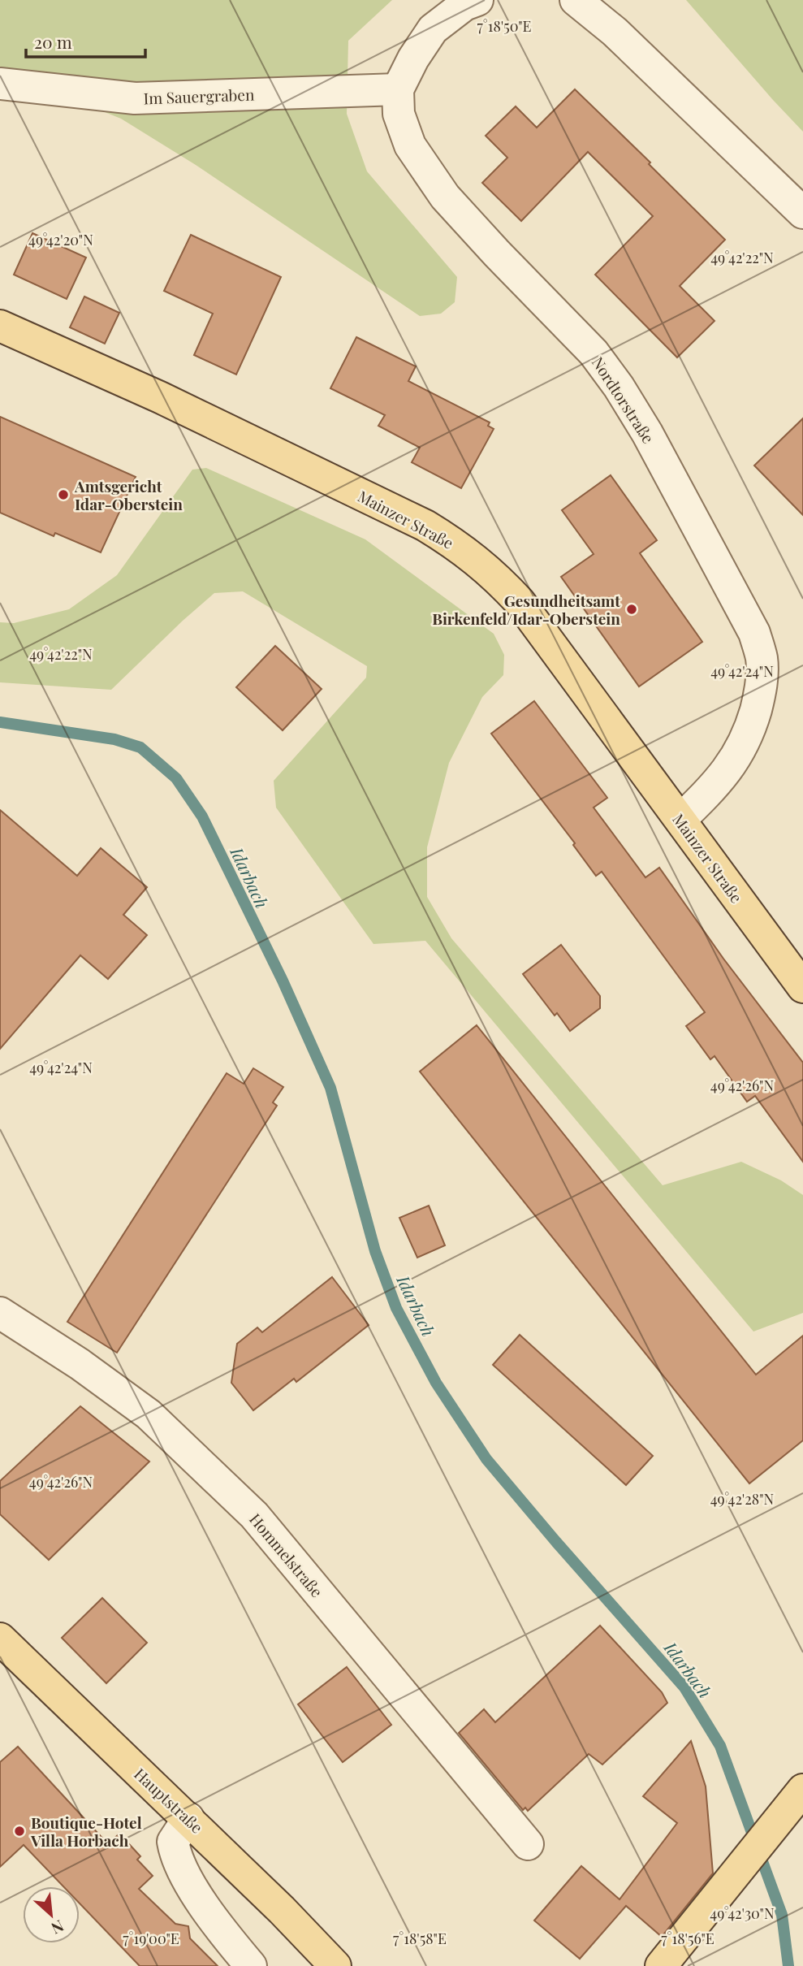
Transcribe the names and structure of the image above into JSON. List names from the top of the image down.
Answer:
{
  "streets": {
    "main road": ["Mainzer Straße", "Hauptstraße"],
    "street": ["Im Sauergraben", "Nordtorstraße", "Hommelstraße"]
  },
  "crossings": [
    ["Im Sauergraben", "Nordtorstraße"],
    ["Nordtorstraße", "Mainzer Straße"]
  ],
  "water": ["Idarbach"],
  "places": ["Amtsgericht Idar-Oberstein", "Gesundheitsamt Birkenfeld/Idar-Oberstein", "Boutique-Hotel Villa Horbach"],
  "scale_bar": "20 m",
  "north": "bottom right",
  "coordinates": [
    "7°18'50\"E",
    "49°42'20\"N",
    "49°42'22\"N",
    "49°42'24\"N",
    "49°42'26\"N",
    "49°42'28\"N",
    "49°42'30\"N",
    "7°19'00\"E",
    "7°18'58\"E",
    "7°18'56\"E"
  ]
}
